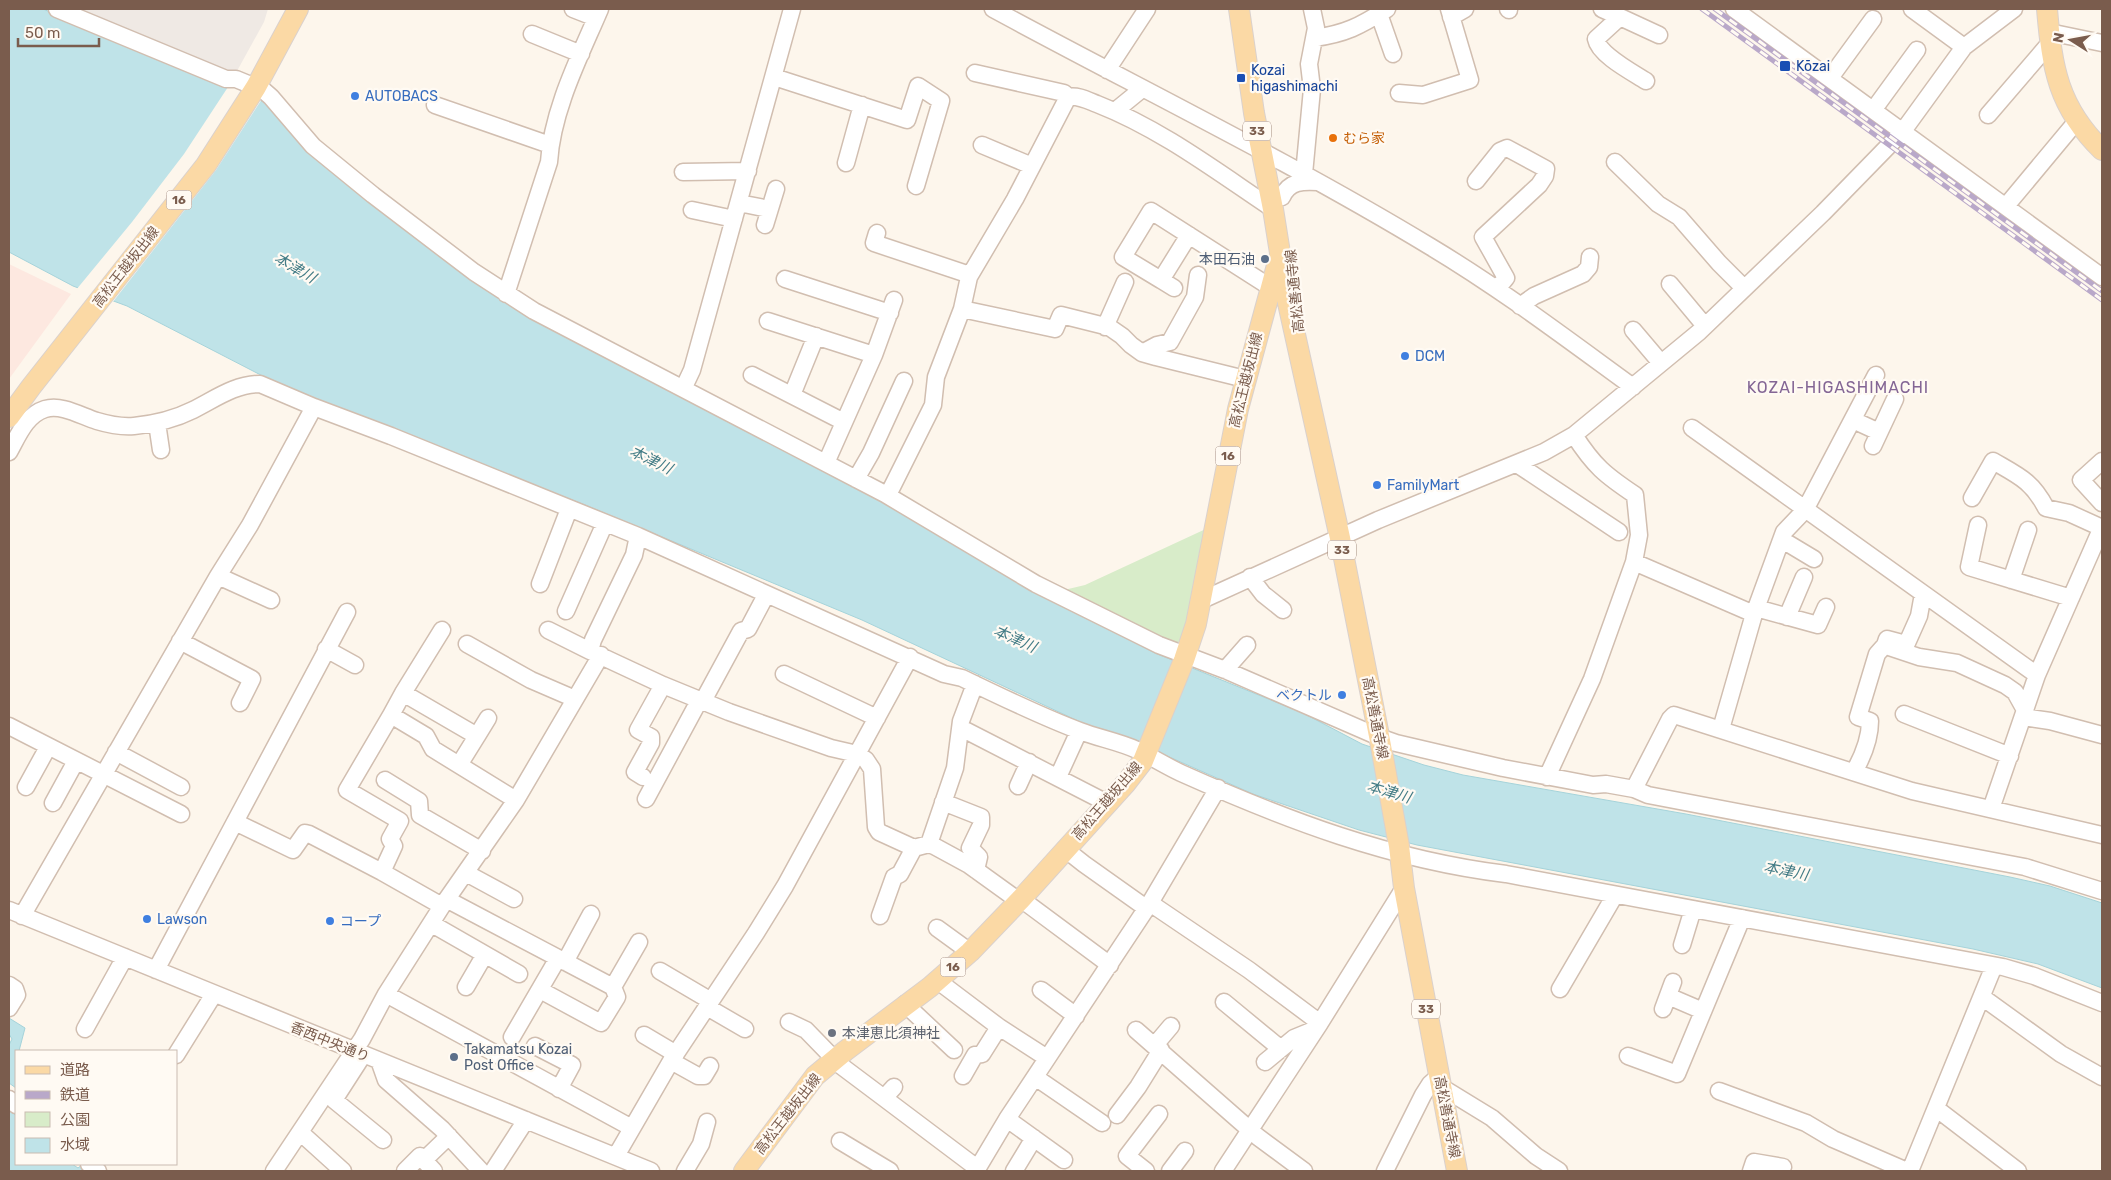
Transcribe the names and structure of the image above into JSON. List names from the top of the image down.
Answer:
{
  "streets": {
    "main road": [
      "33",
      "16",
      "高松王越坂出線",
      "高松善通寺線"
    ],
    "street": ["香西中央通り"]
  },
  "crossings": [
    ["高松王越坂出線", "高松善通寺線"]
  ],
  "districts": ["KOZAI-HIGASHIMACHI"],
  "water": ["本津川"],
  "places": {
    "transit": ["Kōzai", "Kozai higashimachi"],
    "other": [
      "AUTOBACS",
      "むら家",
      "本田石油",
      "DCM",
      "FamilyMart",
      "ベクトル",
      "Lawson",
      "コープ",
      "本津恵比須神社",
      "Takamatsu Kozai Post Office"
    ]
  },
  "legend": [
    "道路",
    "鉄道",
    "公園",
    "水域"
  ],
  "scale_bar": "50 m",
  "north": "left"
}
